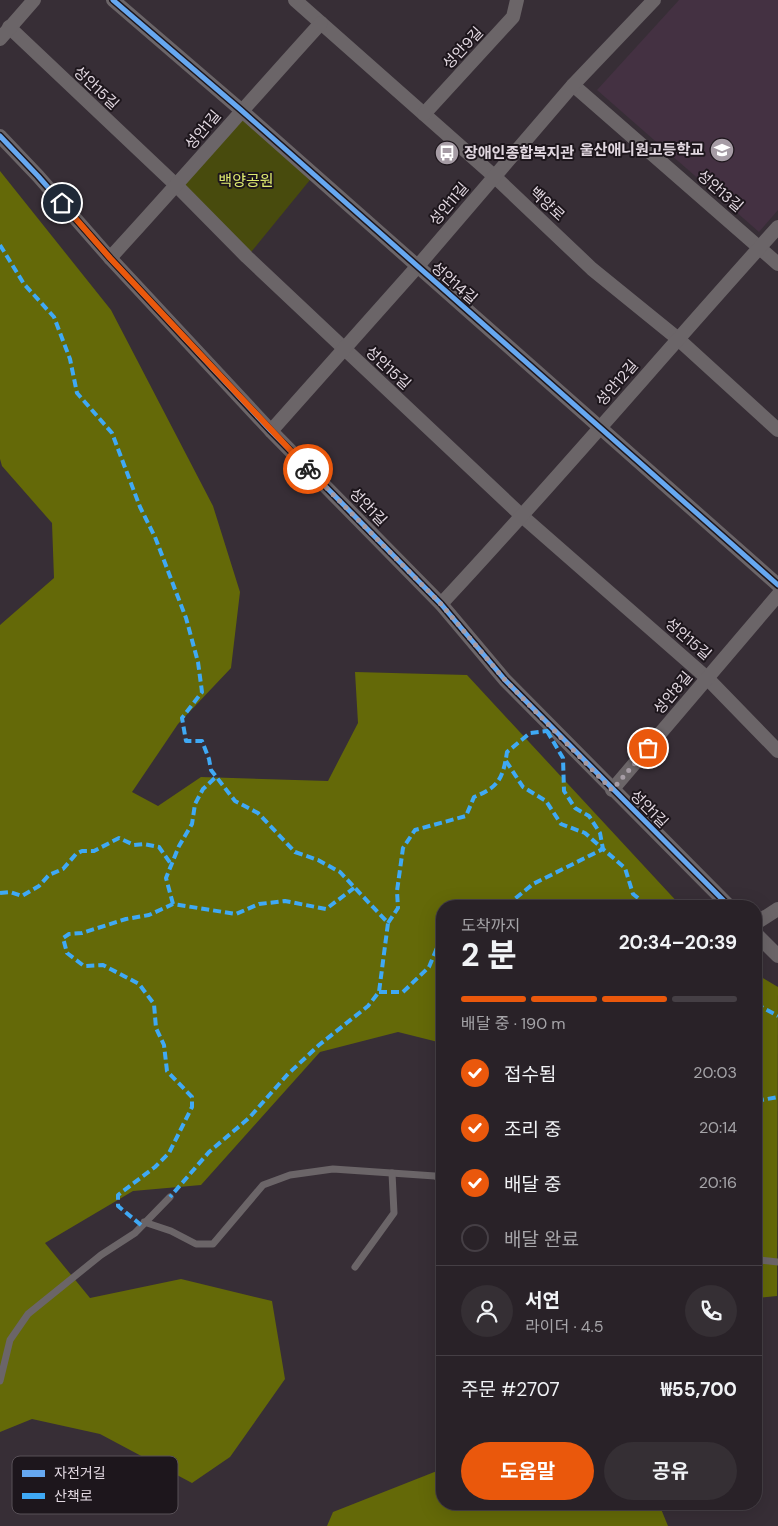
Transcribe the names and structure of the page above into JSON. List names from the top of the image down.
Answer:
{
  "streets": {
    "street": [
      "성안9길",
      "성안15길",
      "성안1길",
      "성안13길",
      "성안11길",
      "백양로",
      "성안14길",
      "성안12길",
      "성안8길"
    ]
  },
  "crossings": [
    ["성안9길", "백양로"],
    ["성안15길", "성안1길"],
    ["성안15길", "성안11길"],
    ["성안15길", "성안12길"],
    ["성안15길", "성안8길"],
    ["성안1길", "성안11길"],
    ["성안1길", "백양로"],
    ["성안1길", "성안14길"],
    ["성안1길", "성안12길"],
    ["성안1길", "성안8길"],
    ["성안13길", "성안11길"],
    ["성안13길", "성안12길"],
    ["성안11길", "백양로"],
    ["성안11길", "성안14길"],
    ["백양로", "성안12길"],
    ["성안14길", "성안12길"]
  ],
  "parks": ["백양공원"],
  "places": {
    "school or university": ["울산애니원고등학교"],
    "bus stop": ["장애인종합복지관"]
  },
  "legend": ["자전거길", "산책로"],
  "page": {
    "heading": ["2 분", "도착까지", "20:34–20:39"],
    "panel": [
      "서연",
      "라이더 · 4.5",
      "주문 #2707",
      "₩55,700"
    ],
    "bar": "배달 중 · 190 m",
    "list": [
      ["접수됨", "20:03"],
      ["조리 중", "20:14"],
      ["배달 중", "20:16"],
      "배달 완료"
    ],
    "buttons": ["도움말", "공유"]
  }
}
